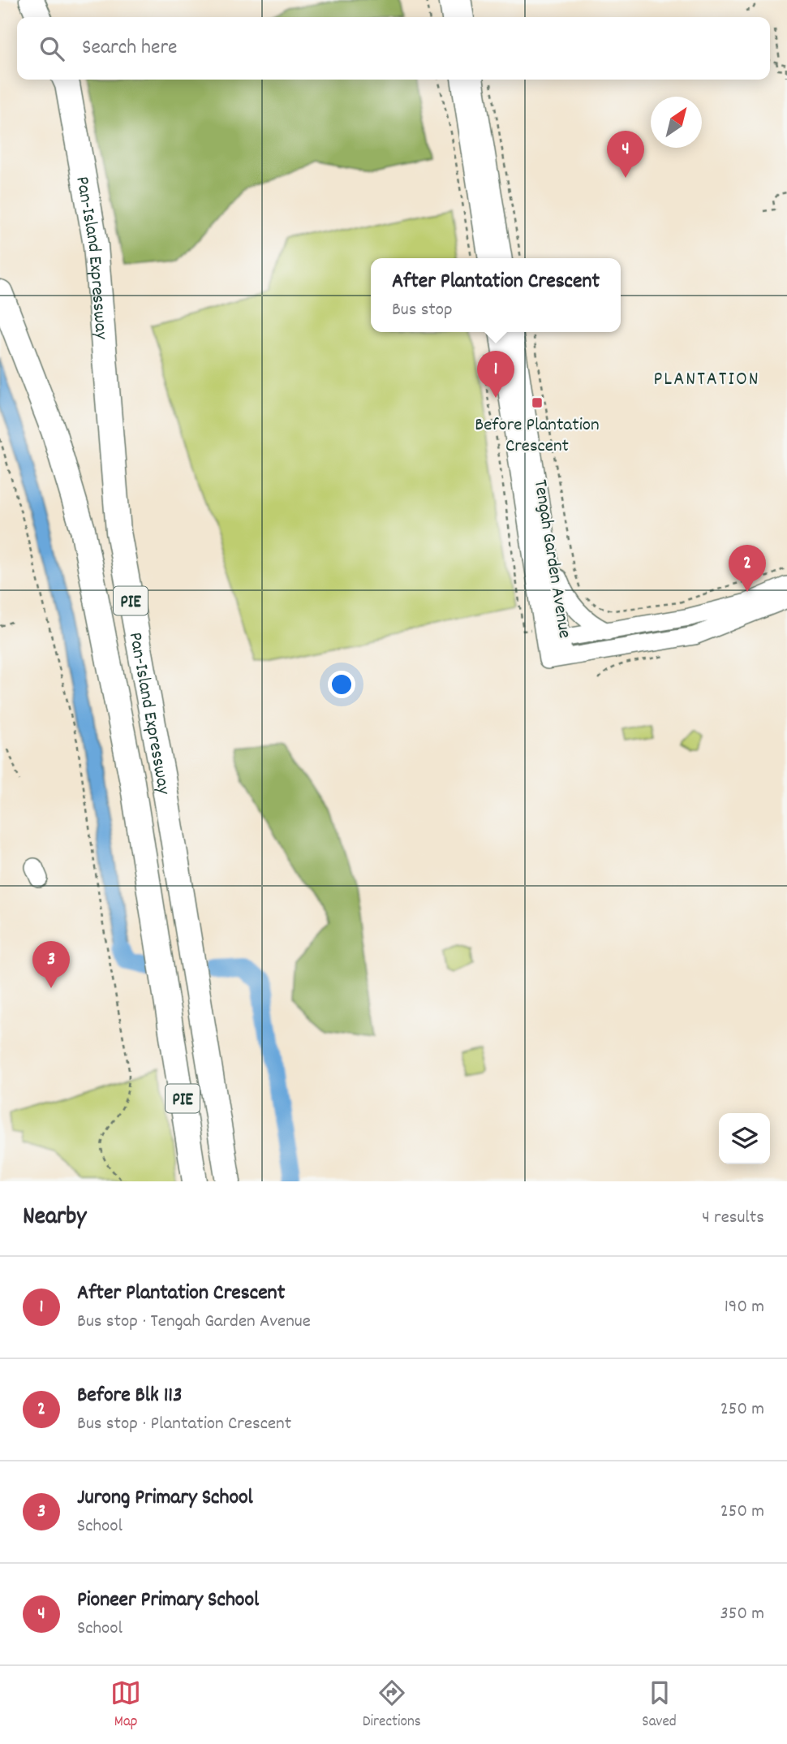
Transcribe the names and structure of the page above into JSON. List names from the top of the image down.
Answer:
{
  "streets": {
    "highway": ["Pan-Island Expressway", "PIE"],
    "street": ["Tengah Garden Avenue"]
  },
  "districts": ["PLANTATION"],
  "places": {
    "transit": ["Before Plantation Crescent"]
  },
  "north": "top right",
  "page": {
    "search": "Search here",
    "pins": [
      "4",
      "1",
      "2",
      "3"
    ],
    "popup": ["After Plantation Crescent", "Bus stop"],
    "heading": ["Nearby", "4 results"],
    "list": [
      {
        "mark": "1",
        "name": "After Plantation Crescent",
        "note": "Bus stop · Tengah Garden Avenue",
        "value": "190 m"
      },
      {
        "mark": "2",
        "name": "Before Blk 113",
        "note": "Bus stop · Plantation Crescent",
        "value": "250 m"
      },
      {
        "mark": "3",
        "name": "Jurong Primary School",
        "note": "School",
        "value": "250 m"
      },
      {
        "mark": "4",
        "name": "Pioneer Primary School",
        "note": "School",
        "value": "350 m"
      }
    ],
    "nav": ["Map", "Directions", "Saved"]
  }
}
